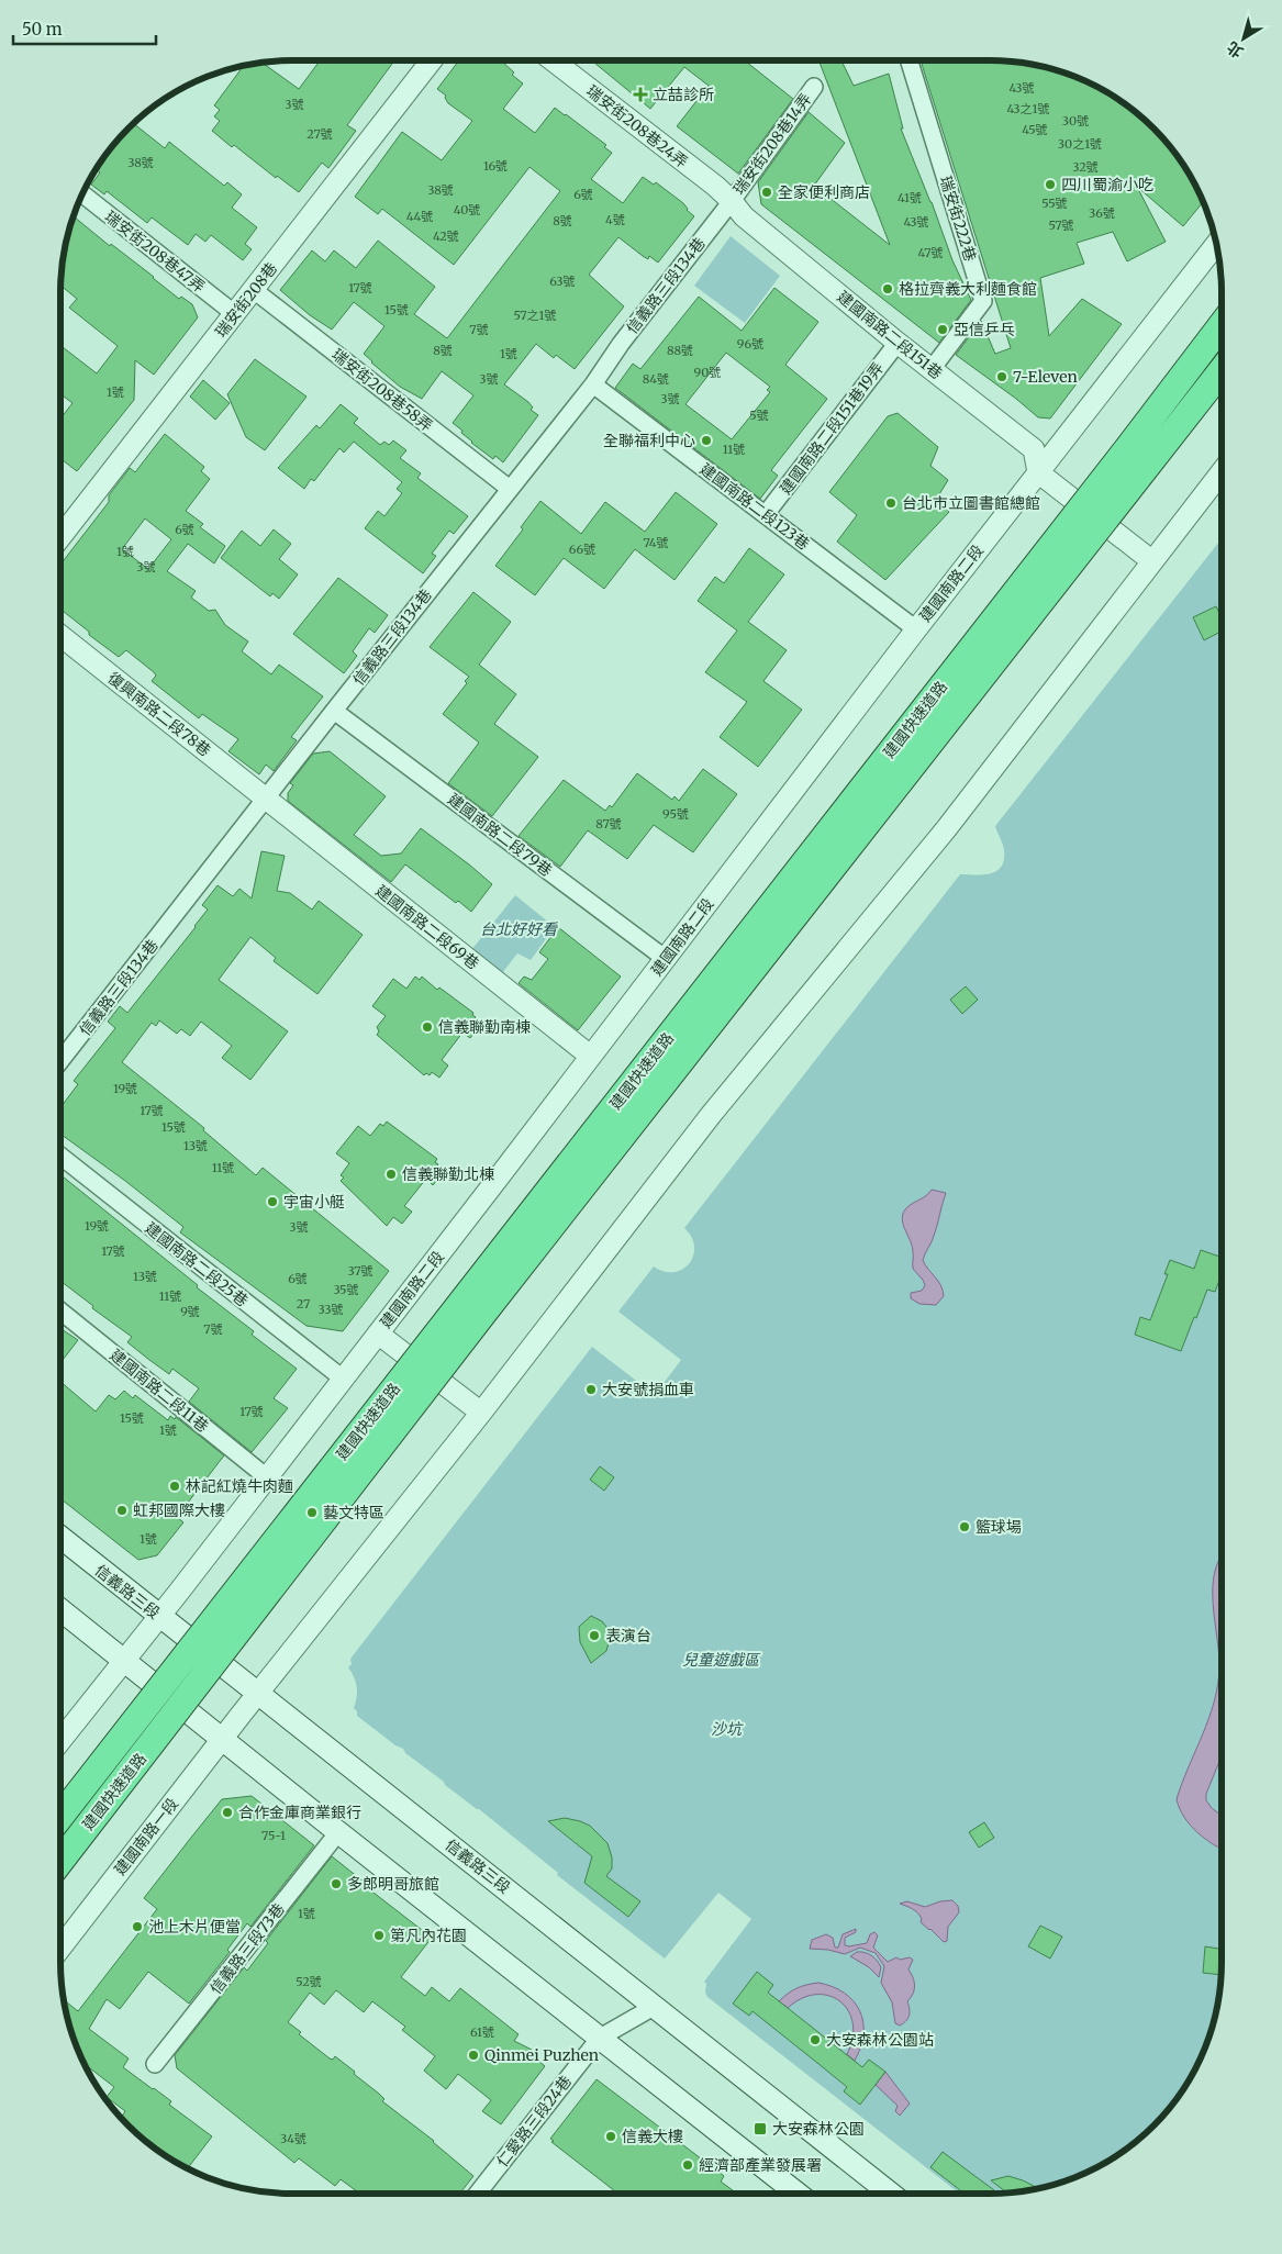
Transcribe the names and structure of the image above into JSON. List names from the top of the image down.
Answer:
{
  "streets": {
    "highway": ["建國快速道路"],
    "main road": ["信義路三段"],
    "street": [
      "瑞安街208巷24弄",
      "瑞安街208巷14弄",
      "瑞安街222巷",
      "瑞安街208巷47弄",
      "信義路三段134巷",
      "瑞安街208巷",
      "建國南路二段151巷",
      "瑞安街208巷58弄",
      "建國南路二段151巷19弄",
      "建國南路二段123巷",
      "建國南路二段",
      "復興南路二段78巷",
      "建國南路二段79巷",
      "建國南路二段69巷",
      "建國南路二段25巷",
      "建國南路二段11巷",
      "建國南路一段",
      "信義路三段73巷",
      "仁愛路三段24巷"
    ]
  },
  "crossings": [
    ["瑞安街208巷24弄", "瑞安街208巷14弄"],
    ["瑞安街208巷24弄", "信義路三段134巷"],
    ["瑞安街208巷24弄", "建國南路二段151巷"],
    ["瑞安街208巷14弄", "信義路三段134巷"],
    ["瑞安街208巷14弄", "建國南路二段151巷"],
    ["瑞安街222巷", "建國南路二段151巷"],
    ["瑞安街208巷47弄", "瑞安街208巷"],
    ["信義路三段134巷", "建國南路二段151巷"],
    ["信義路三段134巷", "瑞安街208巷58弄"],
    ["信義路三段134巷", "建國南路二段123巷"],
    ["信義路三段134巷", "復興南路二段78巷"],
    ["信義路三段134巷", "建國南路二段79巷"],
    ["信義路三段134巷", "建國南路二段69巷"],
    ["瑞安街208巷", "瑞安街208巷58弄"],
    ["建國南路二段151巷", "建國南路二段151巷19弄"],
    ["建國南路二段151巷", "建國南路二段"],
    ["建國南路二段151巷19弄", "建國南路二段123巷"],
    ["建國南路二段123巷", "建國南路二段"],
    ["建國南路二段", "建國南路二段79巷"],
    ["建國南路二段", "建國南路二段69巷"],
    ["建國南路二段", "建國南路二段25巷"],
    ["建國南路二段", "建國南路二段11巷"],
    ["建國南路二段", "信義路三段"],
    ["復興南路二段78巷", "建國南路二段69巷"],
    ["信義路三段", "建國南路一段"],
    ["信義路三段", "仁愛路三段24巷"]
  ],
  "parks": ["台北好好看", "兒童遊戲區", "沙坑"],
  "places": {
    "health": ["立喆診所"],
    "other": [
      "四川蜀渝小吃",
      "全家便利商店",
      "格拉齊義大利麵食館",
      "亞信乒乓",
      "7-Eleven",
      "全聯福利中心",
      "台北市立圖書館總館",
      "信義聯勤南棟",
      "信義聯勤北棟",
      "宇宙小艇",
      "大安號捐血車",
      "林記紅燒牛肉麵",
      "虹邦國際大樓",
      "藝文特區",
      "籃球場",
      "表演台",
      "合作金庫商業銀行",
      "多郎明哥旅館",
      "池上木片便當",
      "第凡內花園",
      "大安森林公園站",
      "Qinmei Puzhen",
      "信義大樓",
      "經濟部產業發展署"
    ],
    "transit": ["大安森林公園"]
  },
  "house_numbers": [
    "43號",
    "3號",
    "43之1號",
    "30號",
    "45號",
    "27號",
    "30之1號",
    "38號",
    "16號",
    "32號",
    "38號",
    "6號",
    "41號",
    "55號",
    "40號",
    "36號",
    "44號",
    "4號",
    "8號",
    "43號",
    "57號",
    "42號",
    "47號",
    "63號",
    "17號",
    "15號",
    "57之1號",
    "7號",
    "96號",
    "8號",
    "88號",
    "1號",
    "90號",
    "3號",
    "84號",
    "1號",
    "3號",
    "5號",
    "11號",
    "6號",
    "74號",
    "66號",
    "1號",
    "3號",
    "95號",
    "87號",
    "19號",
    "17號",
    "15號",
    "13號",
    "11號",
    "19號",
    "3號",
    "17號",
    "37號",
    "13號",
    "6號",
    "35號",
    "11號",
    "27",
    "33號",
    "9號",
    "7號",
    "17號",
    "15號",
    "1號",
    "1號",
    "75-1",
    "1號",
    "52號",
    "61號",
    "34號"
  ],
  "scale_bar": "50 m",
  "north": "bottom left"
}
